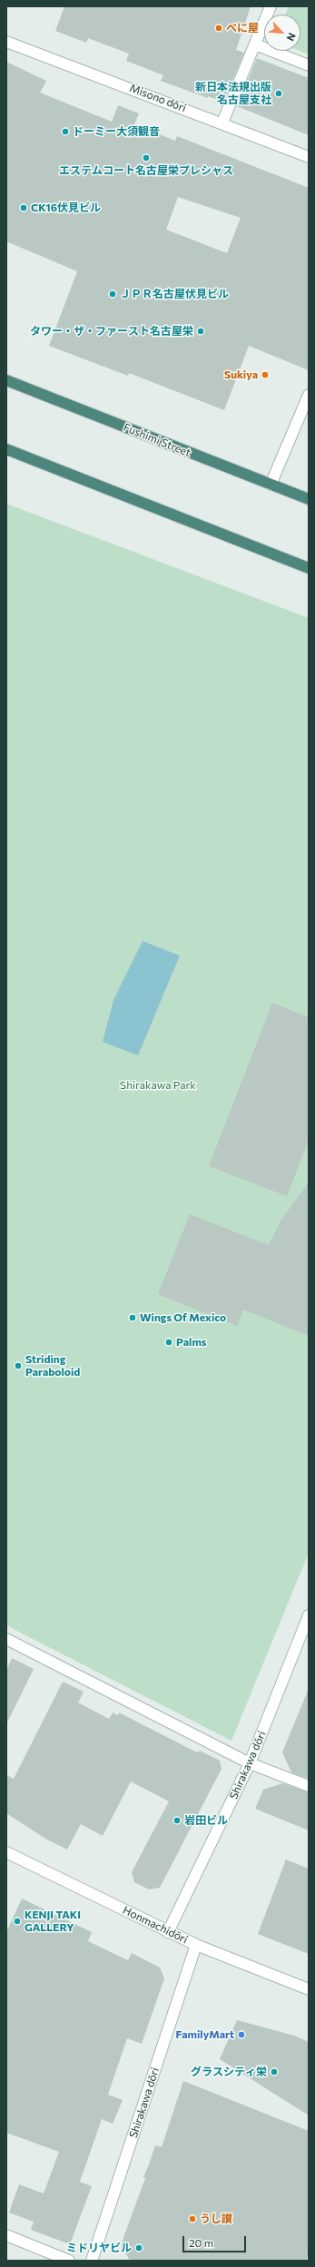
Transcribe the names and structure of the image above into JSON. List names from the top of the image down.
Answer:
{
  "streets": {
    "highway": ["Fushimi Street"],
    "street": ["Misono dōri", "Shirakawa dōri", "Honmachidōri"]
  },
  "crossings": [
    ["Shirakawa dōri", "Honmachidōri"]
  ],
  "parks": ["Shirakawa Park"],
  "places": [
    "べに屋",
    "新日本法規出版 名古屋支社",
    "ドーミー大須観音",
    "エステムコート名古屋栄プレシャス",
    "CK16伏見ビル",
    "ＪＰＲ名古屋伏見ビル",
    "タワー・ザ・ファースト名古屋栄",
    "Sukiya",
    "Wings Of Mexico",
    "Palms",
    "Striding Paraboloid",
    "岩田ビル",
    "KENJI TAKI GALLERY",
    "FamilyMart",
    "グラスシティ栄",
    "うし讃",
    "ミドリヤビル"
  ],
  "scale_bar": "20 m",
  "north": "bottom right"
}
